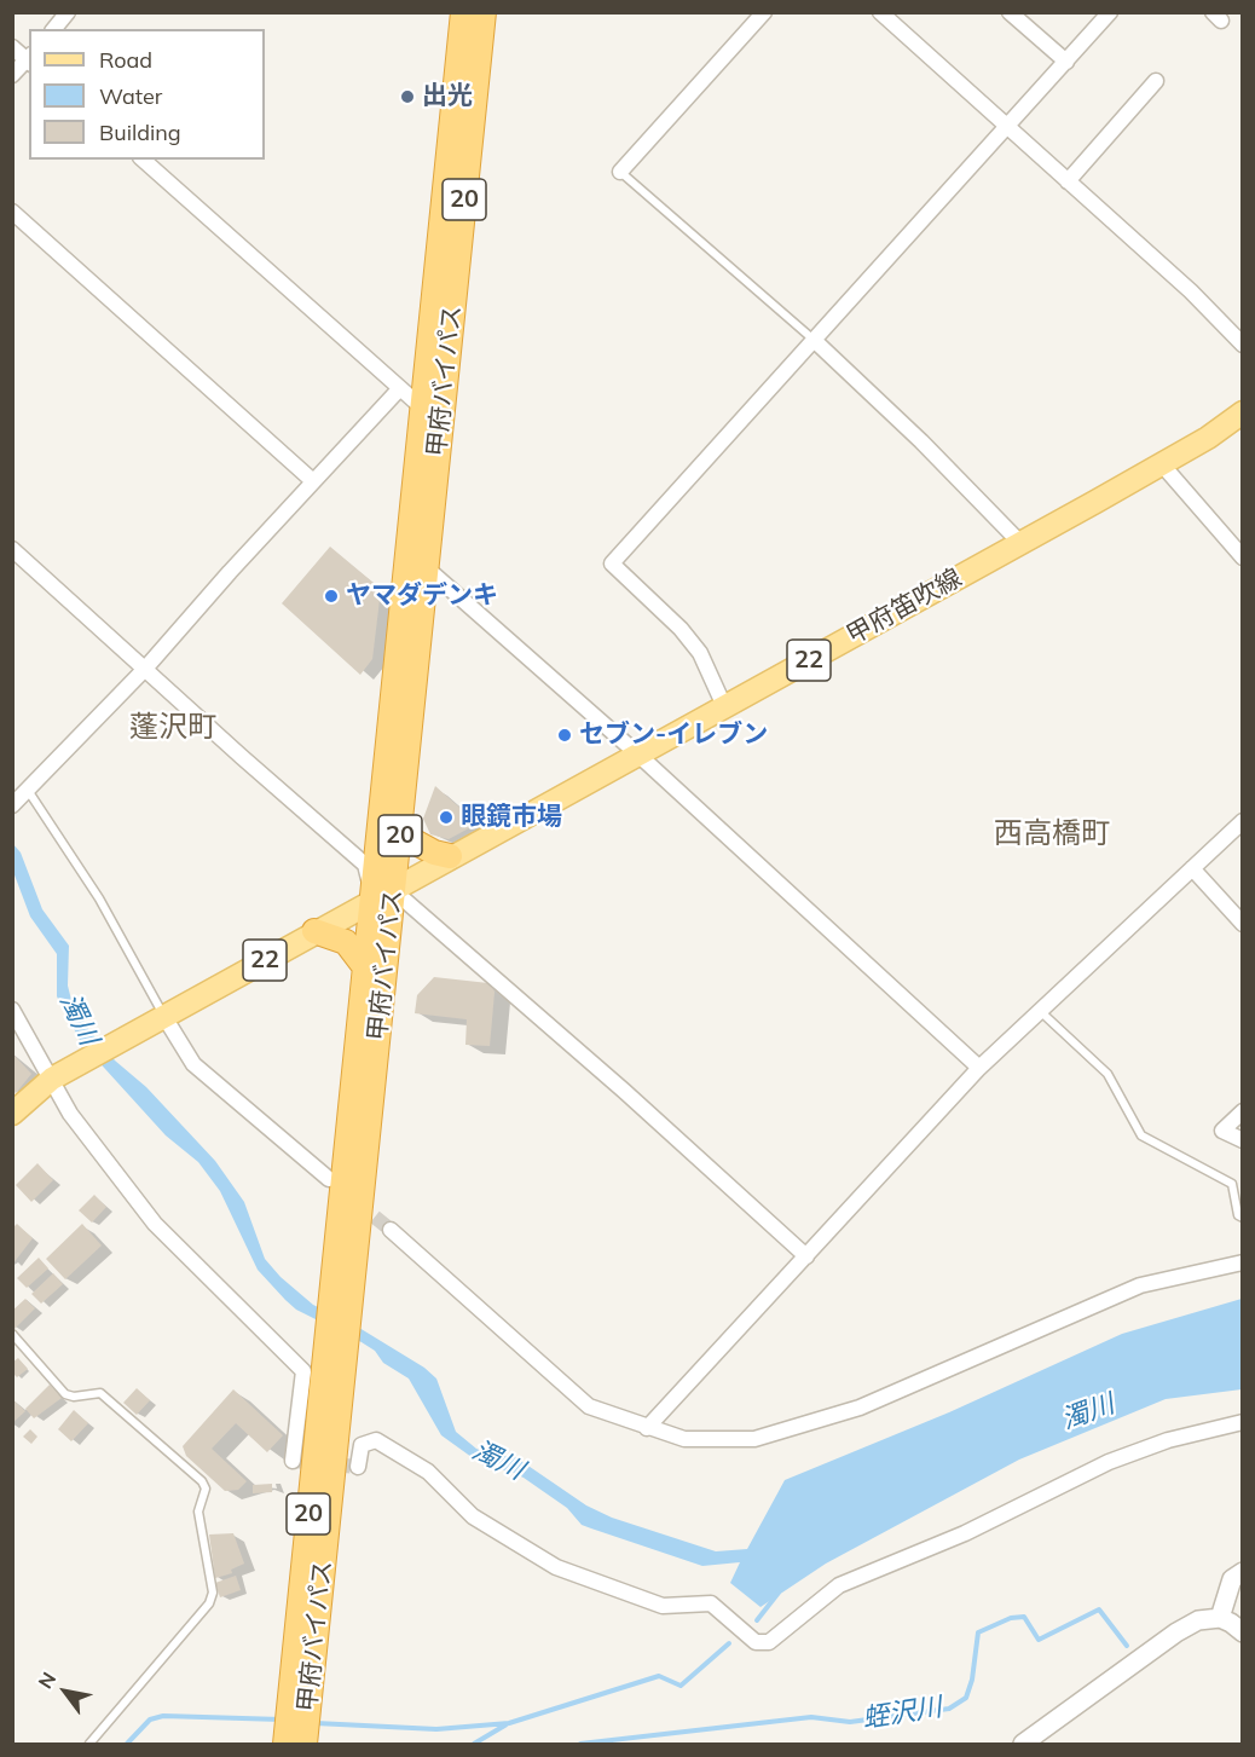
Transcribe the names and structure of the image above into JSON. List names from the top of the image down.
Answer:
{
  "streets": {
    "highway": ["20", "甲府バイパス"],
    "main road": ["甲府笛吹線", "22"]
  },
  "crossings": [
    ["甲府バイパス", "甲府笛吹線"],
    ["甲府バイパス", "22"],
    ["甲府笛吹線", "22"]
  ],
  "districts": ["蓬沢町", "西高橋町"],
  "water": ["濁川", "蛭沢川"],
  "places": [
    "出光",
    "ヤマダデンキ",
    "セブン-イレブン",
    "眼鏡市場"
  ],
  "legend": ["Road", "Water", "Building"],
  "north": "top left"
}
